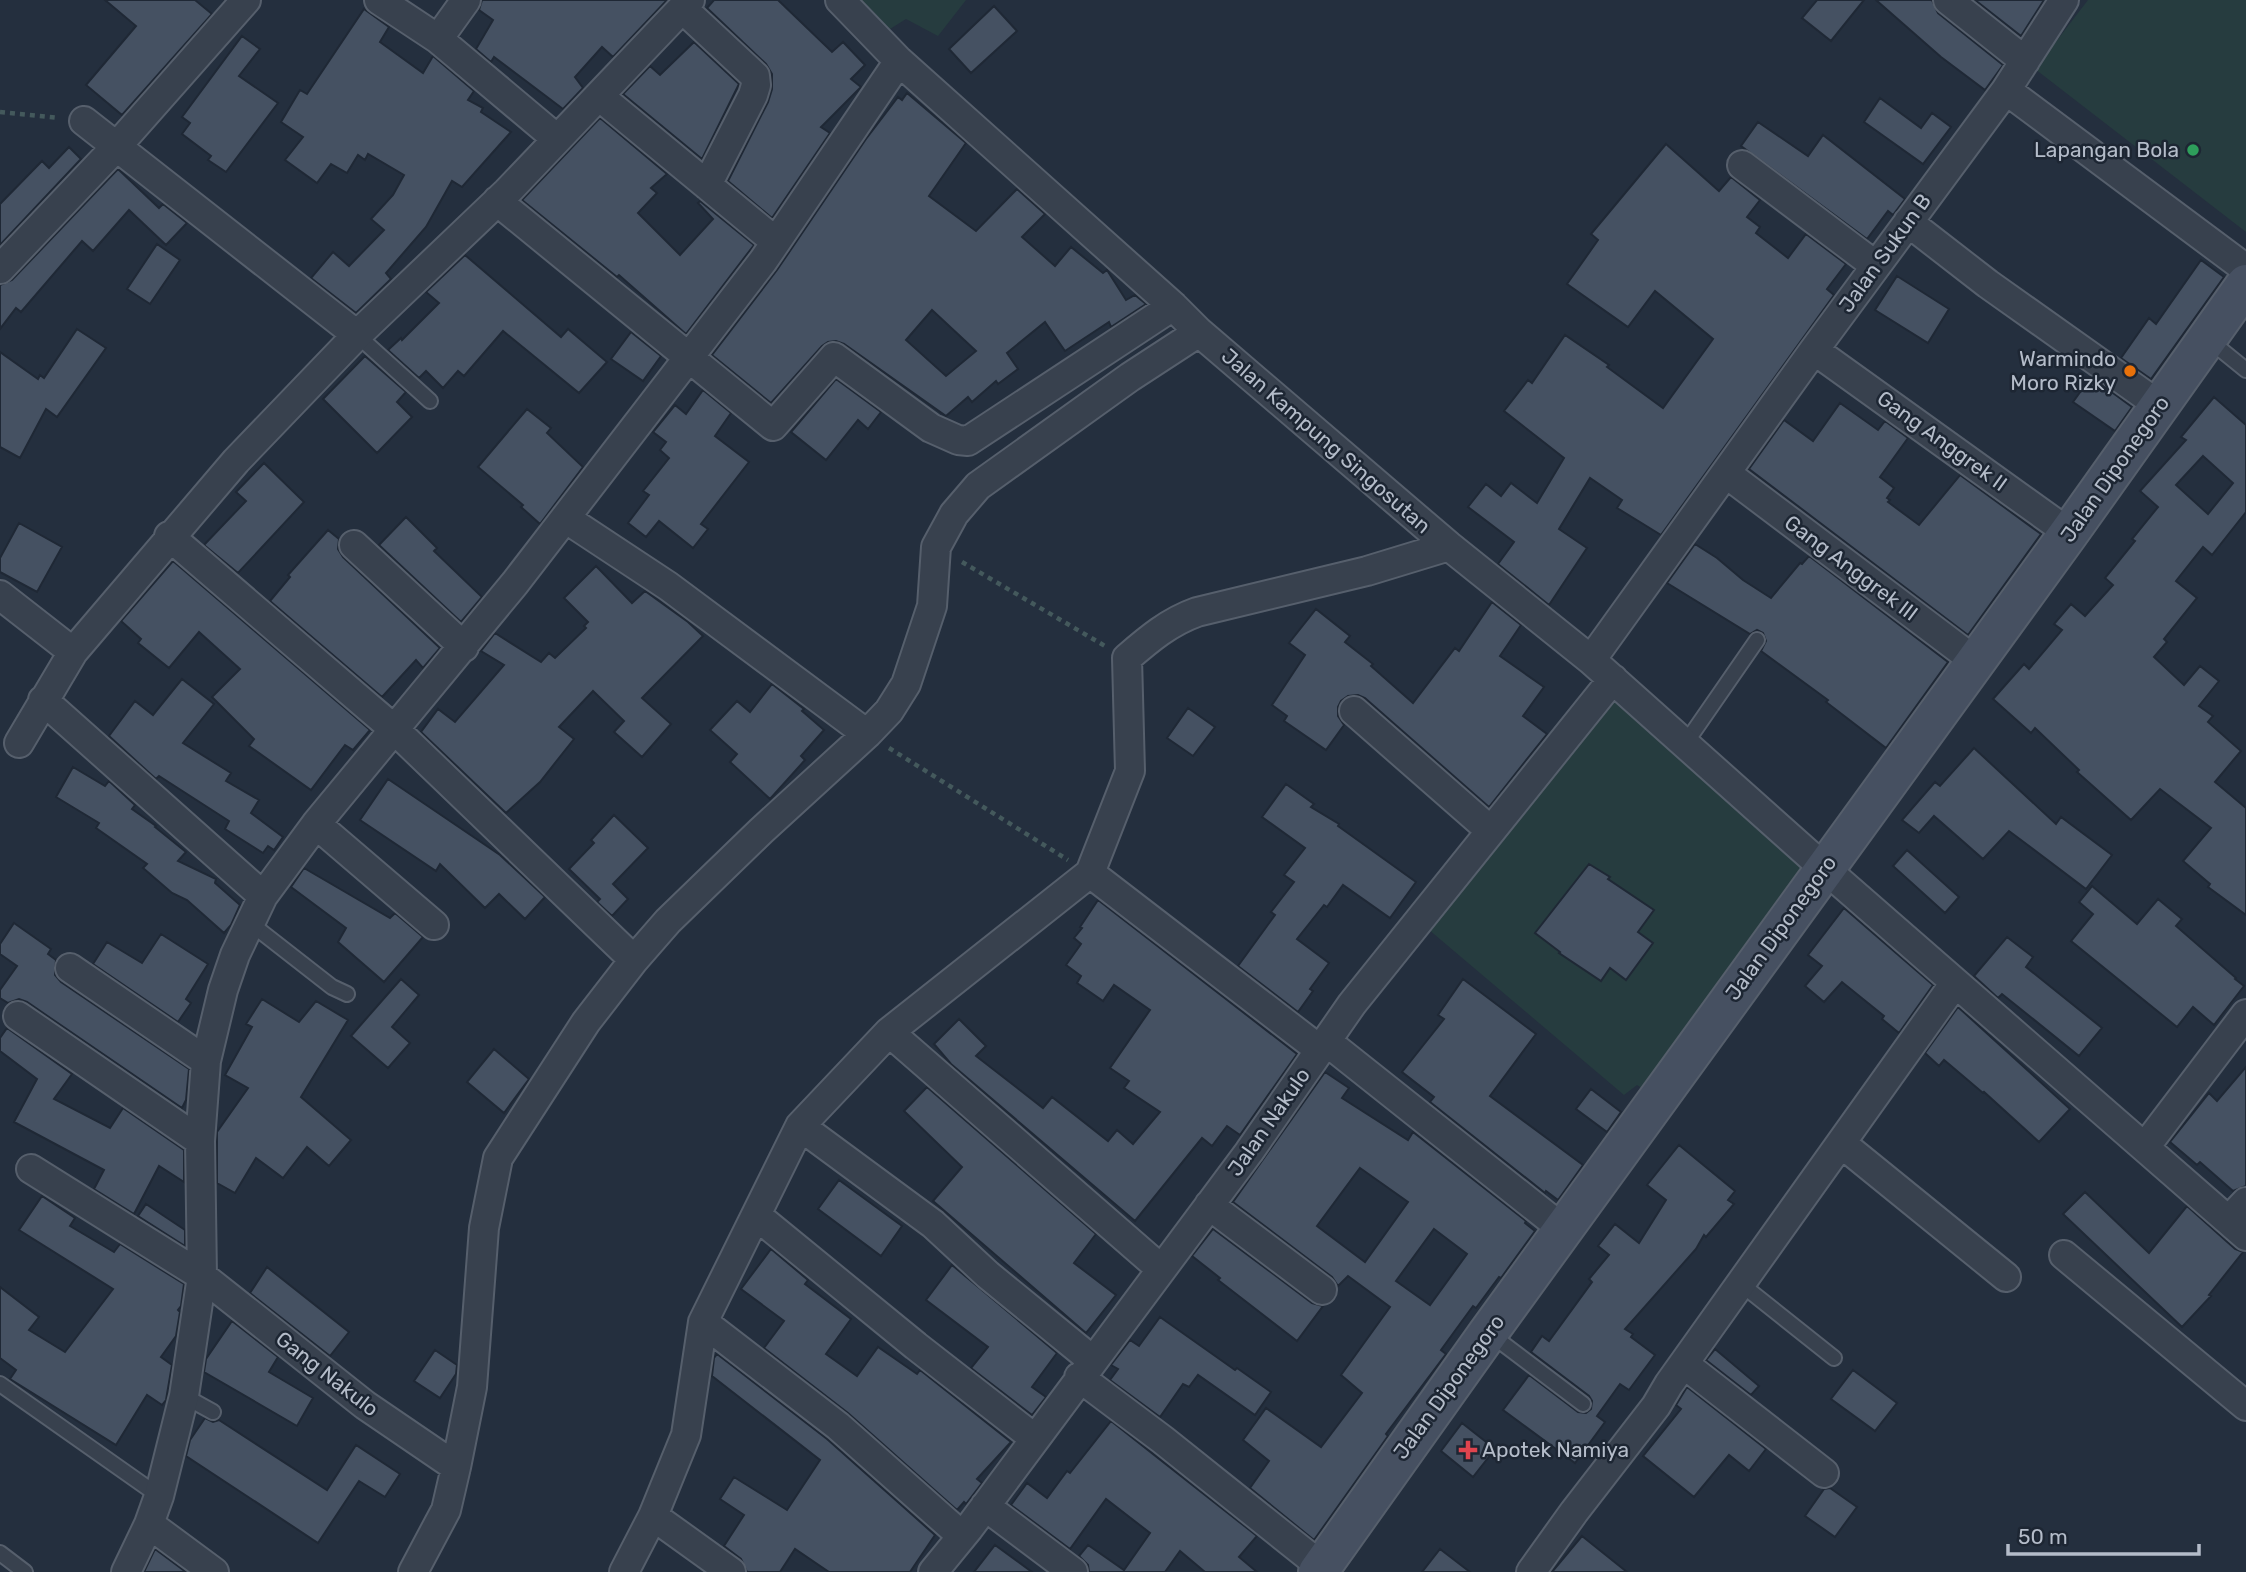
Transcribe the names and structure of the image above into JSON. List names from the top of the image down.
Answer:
{
  "streets": {
    "street": [
      "Jalan Sukun B",
      "Jalan Kampung Singosutan",
      "Gang Anggrek II",
      "Jalan Diponegoro",
      "Gang Anggrek III",
      "Jalan Nakulo",
      "Gang Nakulo"
    ]
  },
  "crossings": [
    ["Jalan Sukun B", "Jalan Kampung Singosutan"],
    ["Jalan Sukun B", "Gang Anggrek II"],
    ["Jalan Sukun B", "Gang Anggrek III"],
    ["Jalan Kampung Singosutan", "Jalan Diponegoro"],
    ["Jalan Kampung Singosutan", "Jalan Nakulo"],
    ["Gang Anggrek II", "Jalan Diponegoro"],
    ["Jalan Diponegoro", "Gang Anggrek III"]
  ],
  "places": {
    "other": ["Lapangan Bola", "Warmindo Moro Rizky"],
    "health": ["Apotek Namiya"]
  },
  "scale_bar": "50 m"
}
